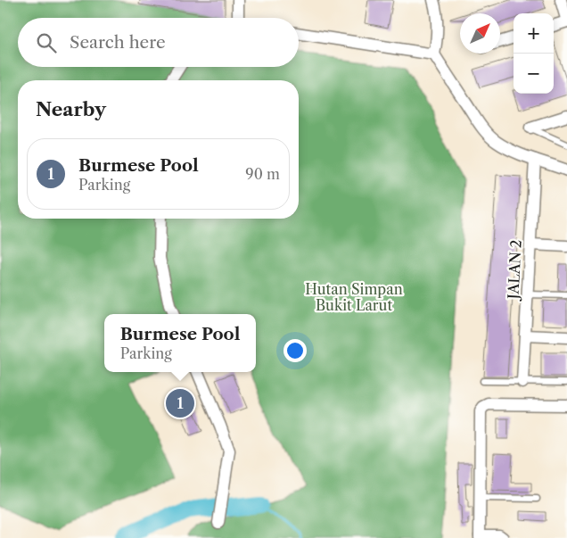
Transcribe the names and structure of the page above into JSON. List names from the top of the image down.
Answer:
{
  "streets": {
    "street": ["JALAN 2"]
  },
  "parks": ["Hutan Simpan Bukit Larut"],
  "north": "top right",
  "page": {
    "map_buttons": ["+", "−"],
    "search": "Search here",
    "heading": "Nearby",
    "list": [
      {
        "mark": "1",
        "name": "Burmese Pool",
        "note": "Parking",
        "value": "90 m"
      }
    ],
    "popup": ["Burmese Pool", "Parking"],
    "pins": "1"
  }
}
